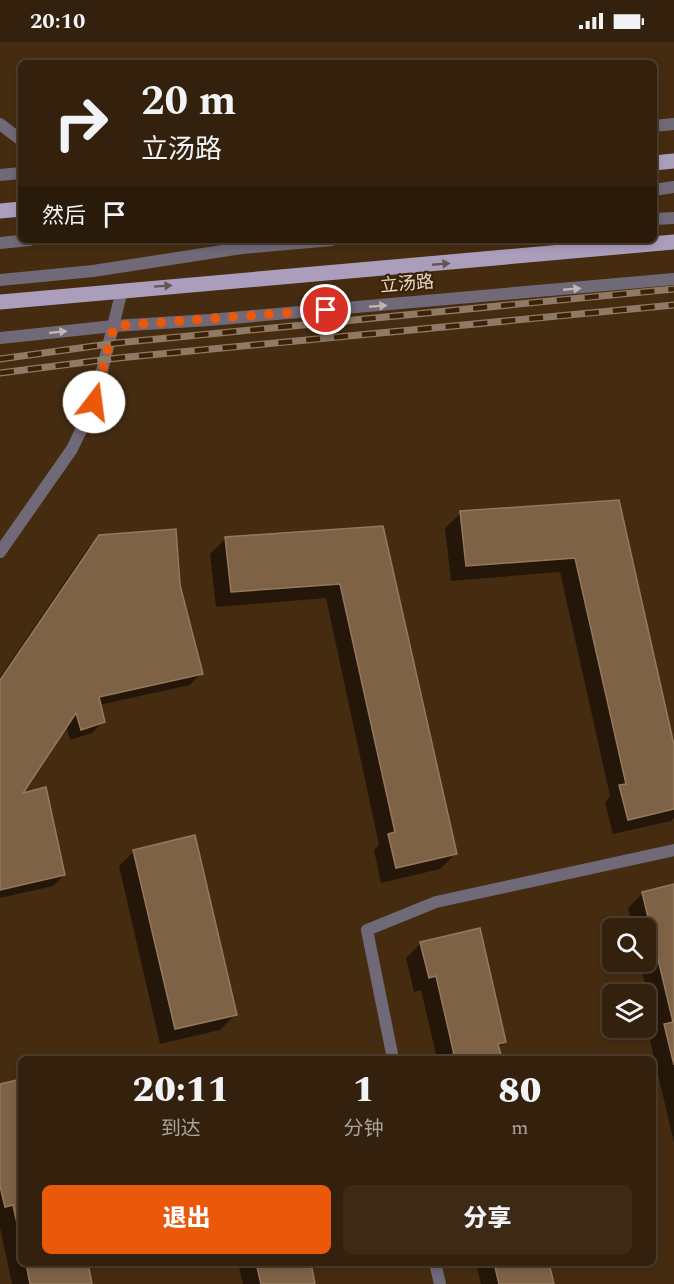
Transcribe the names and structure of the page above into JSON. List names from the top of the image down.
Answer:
{
  "streets": {
    "main road": ["立汤路"]
  },
  "one_way": ["立汤路"],
  "page": {
    "status": "20:10",
    "turn": ["20 m", "立汤路"],
    "then": "然后",
    "eta": [
      "20:11",
      "到达",
      "1",
      "分钟",
      "80",
      "m"
    ],
    "buttons": ["退出", "分享"]
  }
}
